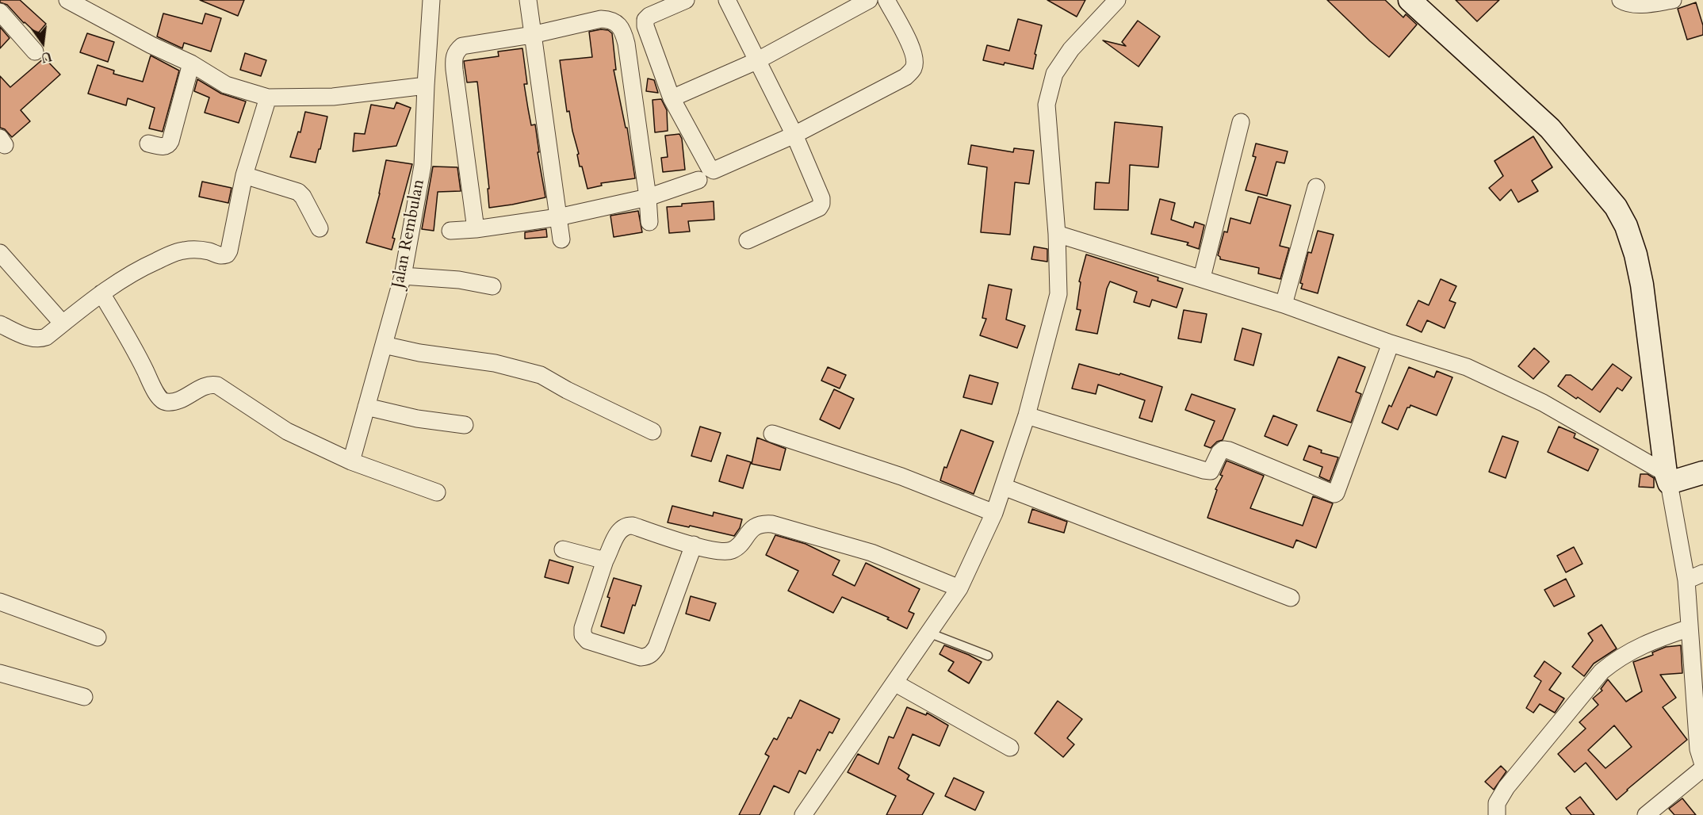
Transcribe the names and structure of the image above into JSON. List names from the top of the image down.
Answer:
{
  "streets": {
    "street": ["Jalan Rembulan"]
  },
  "north": "bottom"
}
